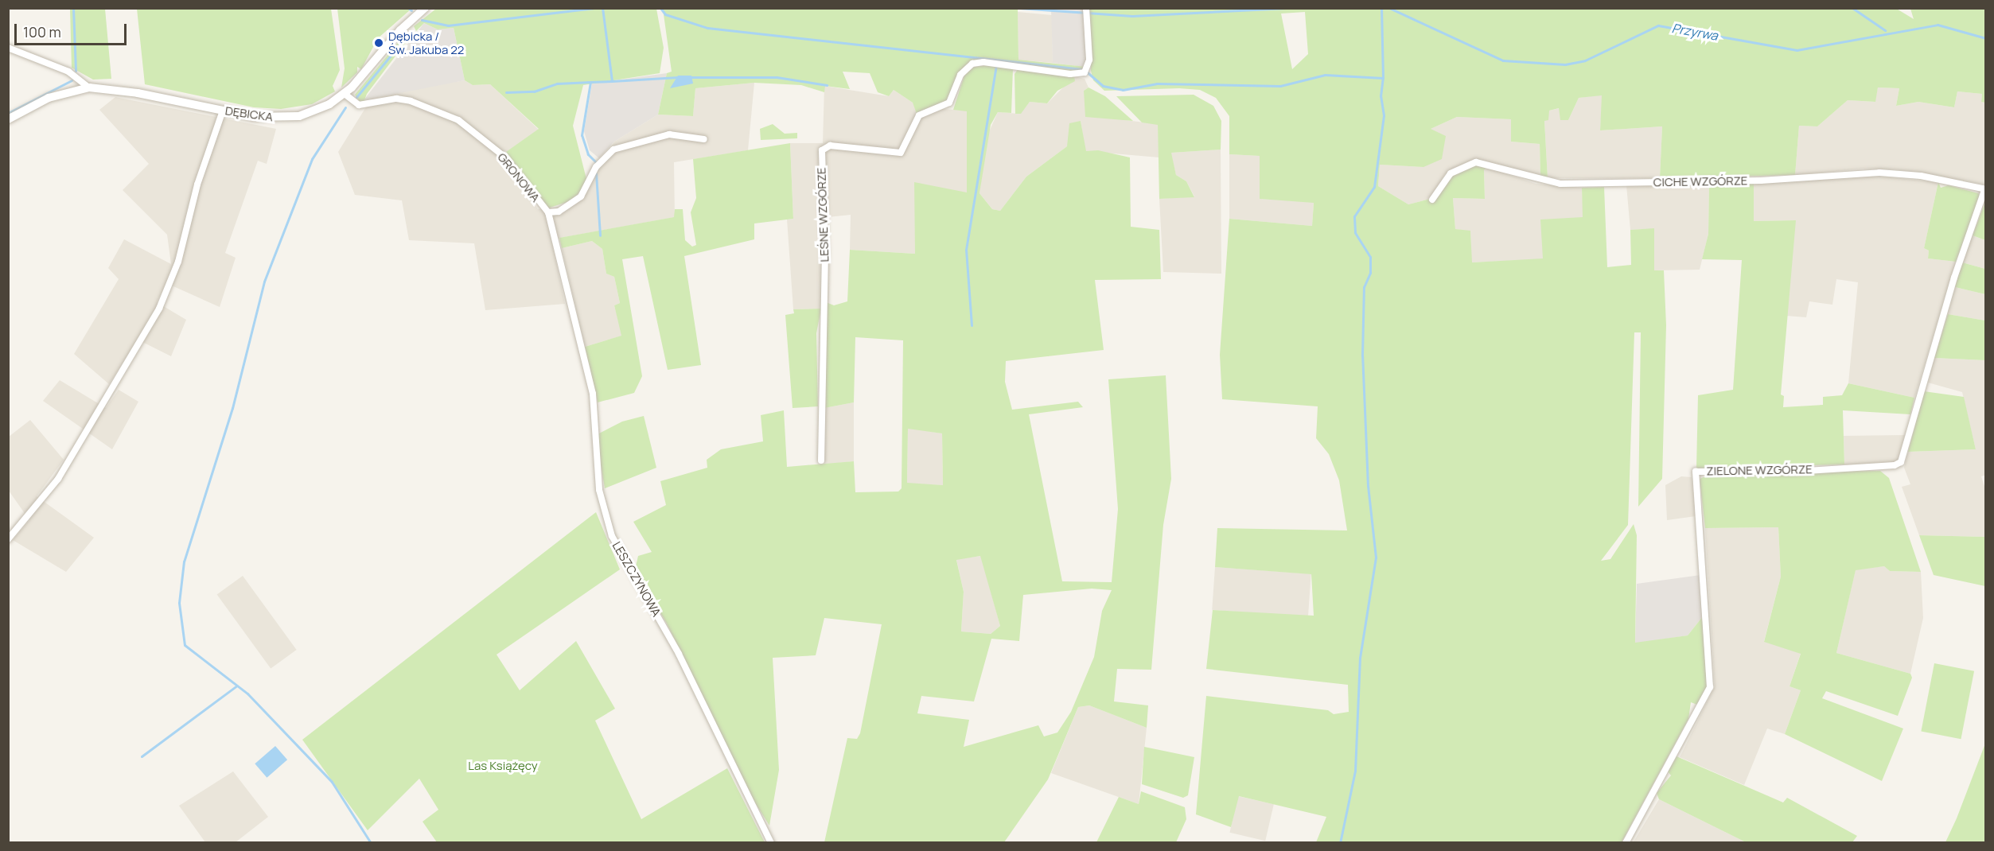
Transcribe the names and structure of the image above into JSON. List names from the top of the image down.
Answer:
{
  "streets": {
    "street": [
      "DĘBICKA",
      "GRONOWA",
      "CICHE WZGÓRZE",
      "LEŚNE WZGÓRZE",
      "ZIELONE WZGÓRZE",
      "LESZCZYNOWA"
    ]
  },
  "crossings": [
    ["DĘBICKA", "GRONOWA"],
    ["GRONOWA", "LESZCZYNOWA"],
    ["CICHE WZGÓRZE", "ZIELONE WZGÓRZE"]
  ],
  "water": ["Przyrwa"],
  "parks": ["Las Książęcy"],
  "places": ["Dębicka / Św. Jakuba 22"],
  "scale_bar": "100 m"
}
